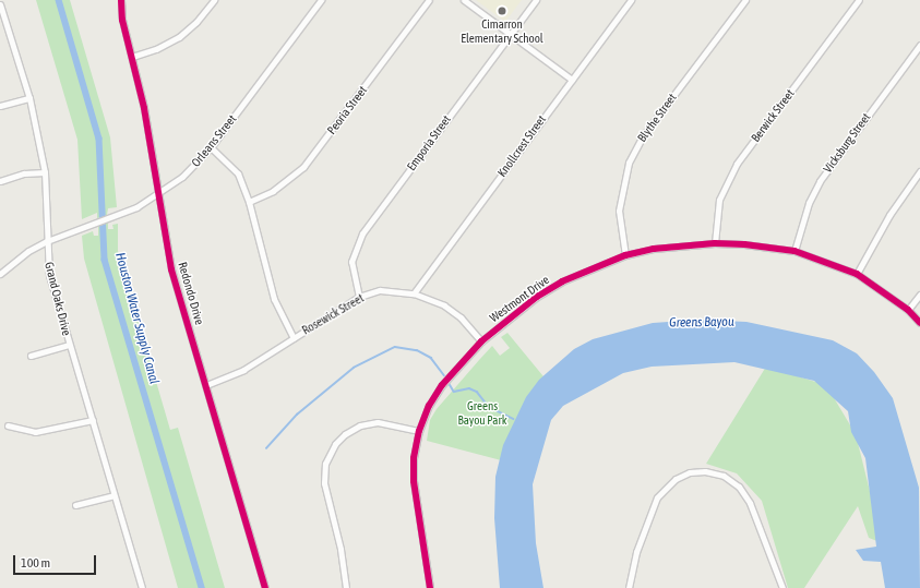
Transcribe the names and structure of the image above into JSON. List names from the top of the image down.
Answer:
{
  "streets": {
    "street": [
      "Peoria Street",
      "Berwick Street",
      "Blythe Street",
      "Orleans Street",
      "Emporia Street",
      "Vicksburg Street",
      "Knollcrest Street",
      "Redondo Drive",
      "Grand Oaks Drive",
      "Westmont Drive",
      "Rosewick Street"
    ]
  },
  "crossings": [
    ["Berwick Street", "Westmont Drive"],
    ["Blythe Street", "Westmont Drive"],
    ["Orleans Street", "Redondo Drive"],
    ["Orleans Street", "Grand Oaks Drive"],
    ["Emporia Street", "Rosewick Street"],
    ["Vicksburg Street", "Westmont Drive"],
    ["Knollcrest Street", "Rosewick Street"],
    ["Redondo Drive", "Rosewick Street"],
    ["Westmont Drive", "Rosewick Street"]
  ],
  "water": ["Houston Water Supply Canal", "Greens Bayou"],
  "parks": ["Greens Bayou Park"],
  "places": ["Cimarron Elementary School"],
  "scale_bar": "100 m"
}
